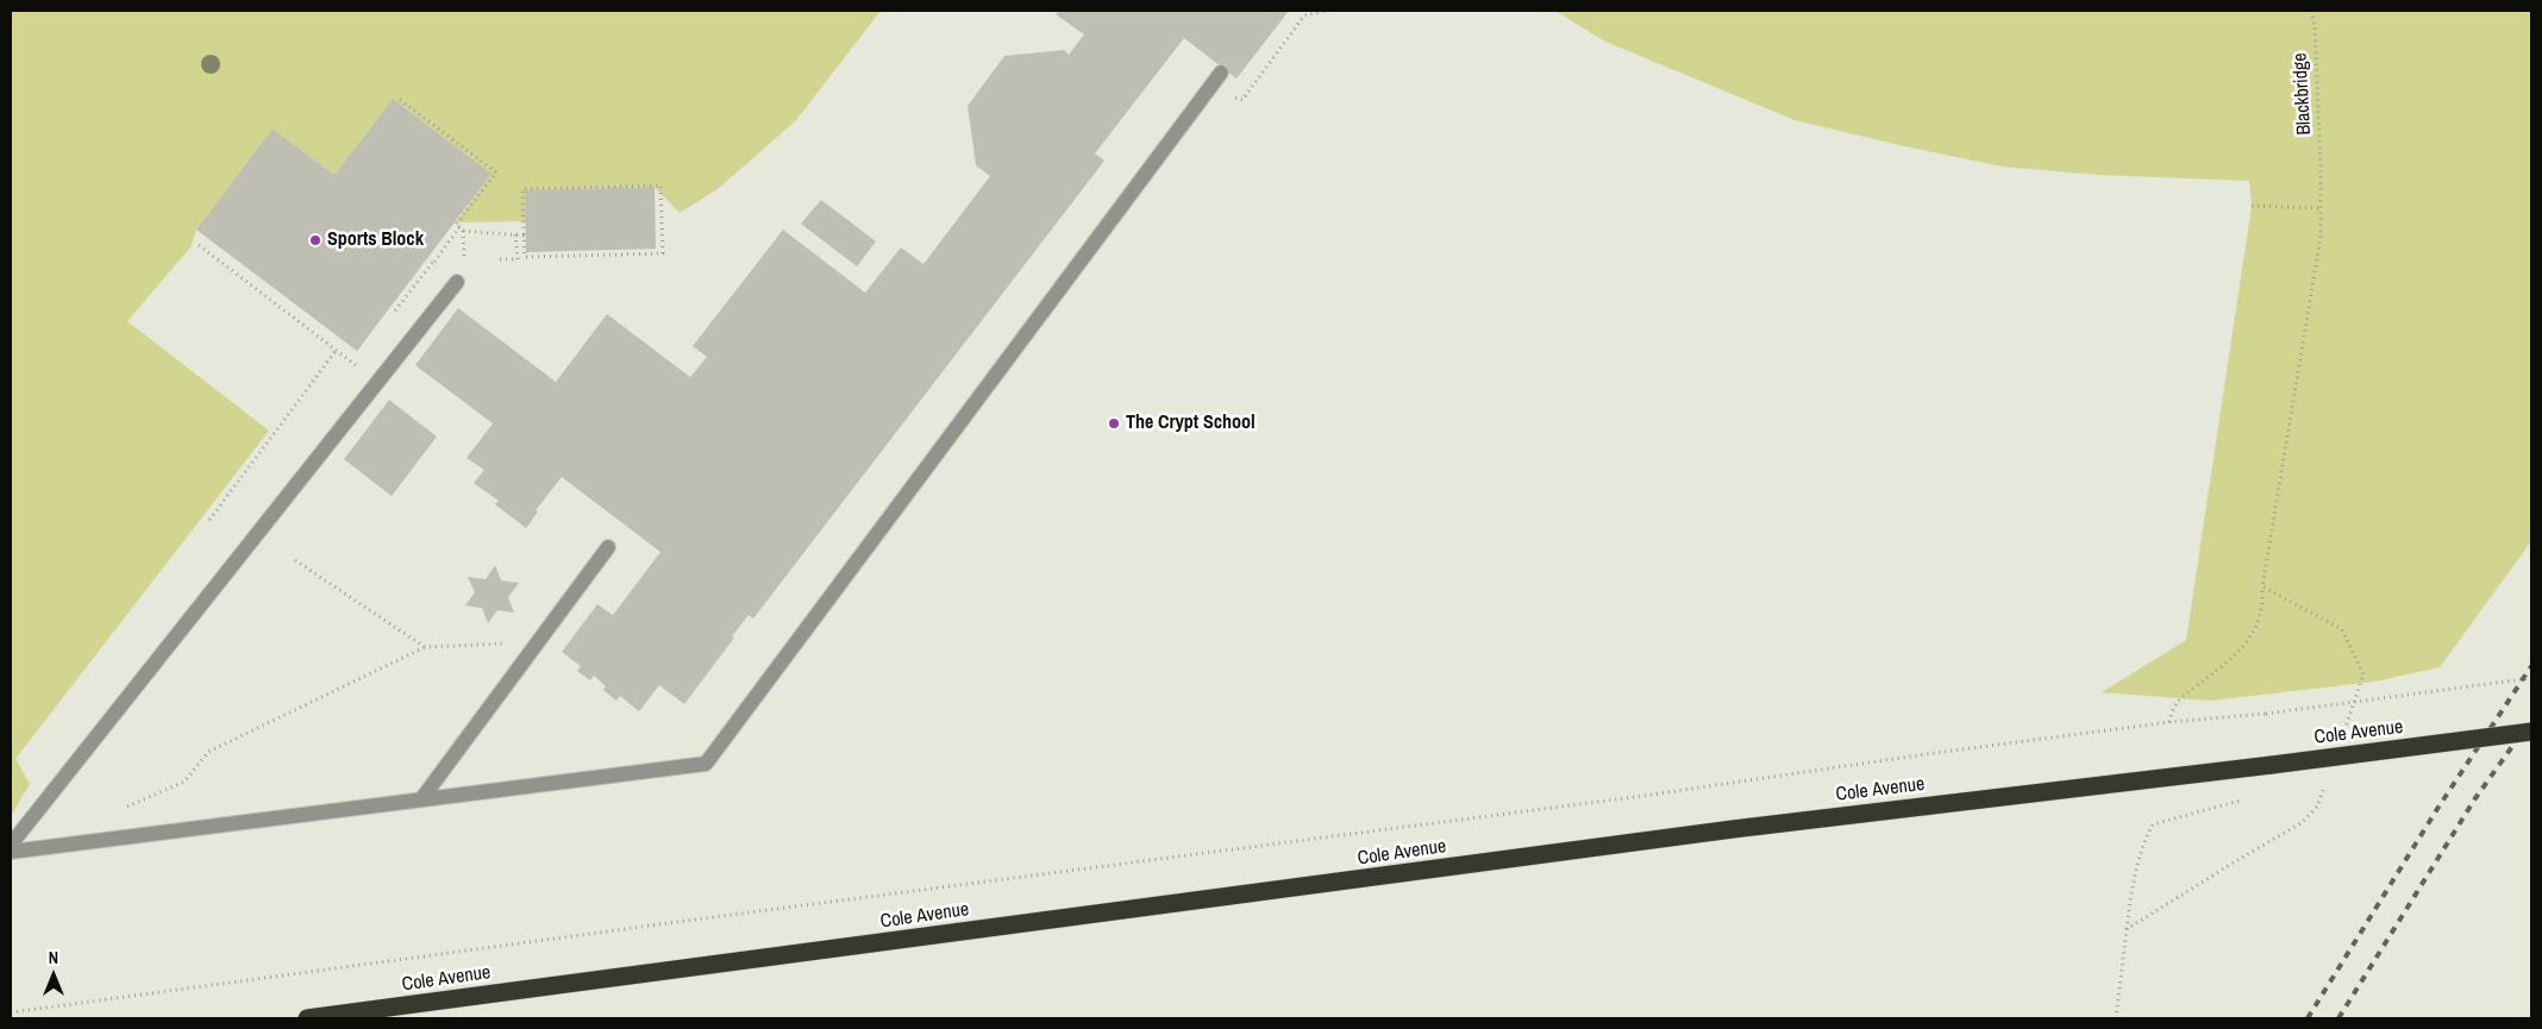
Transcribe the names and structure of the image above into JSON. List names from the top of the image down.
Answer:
{
  "streets": {
    "highway": ["Cole Avenue"],
    "path": ["Blackbridge"]
  },
  "places": ["Sports Block", "The Crypt School"],
  "north": "top"
}
